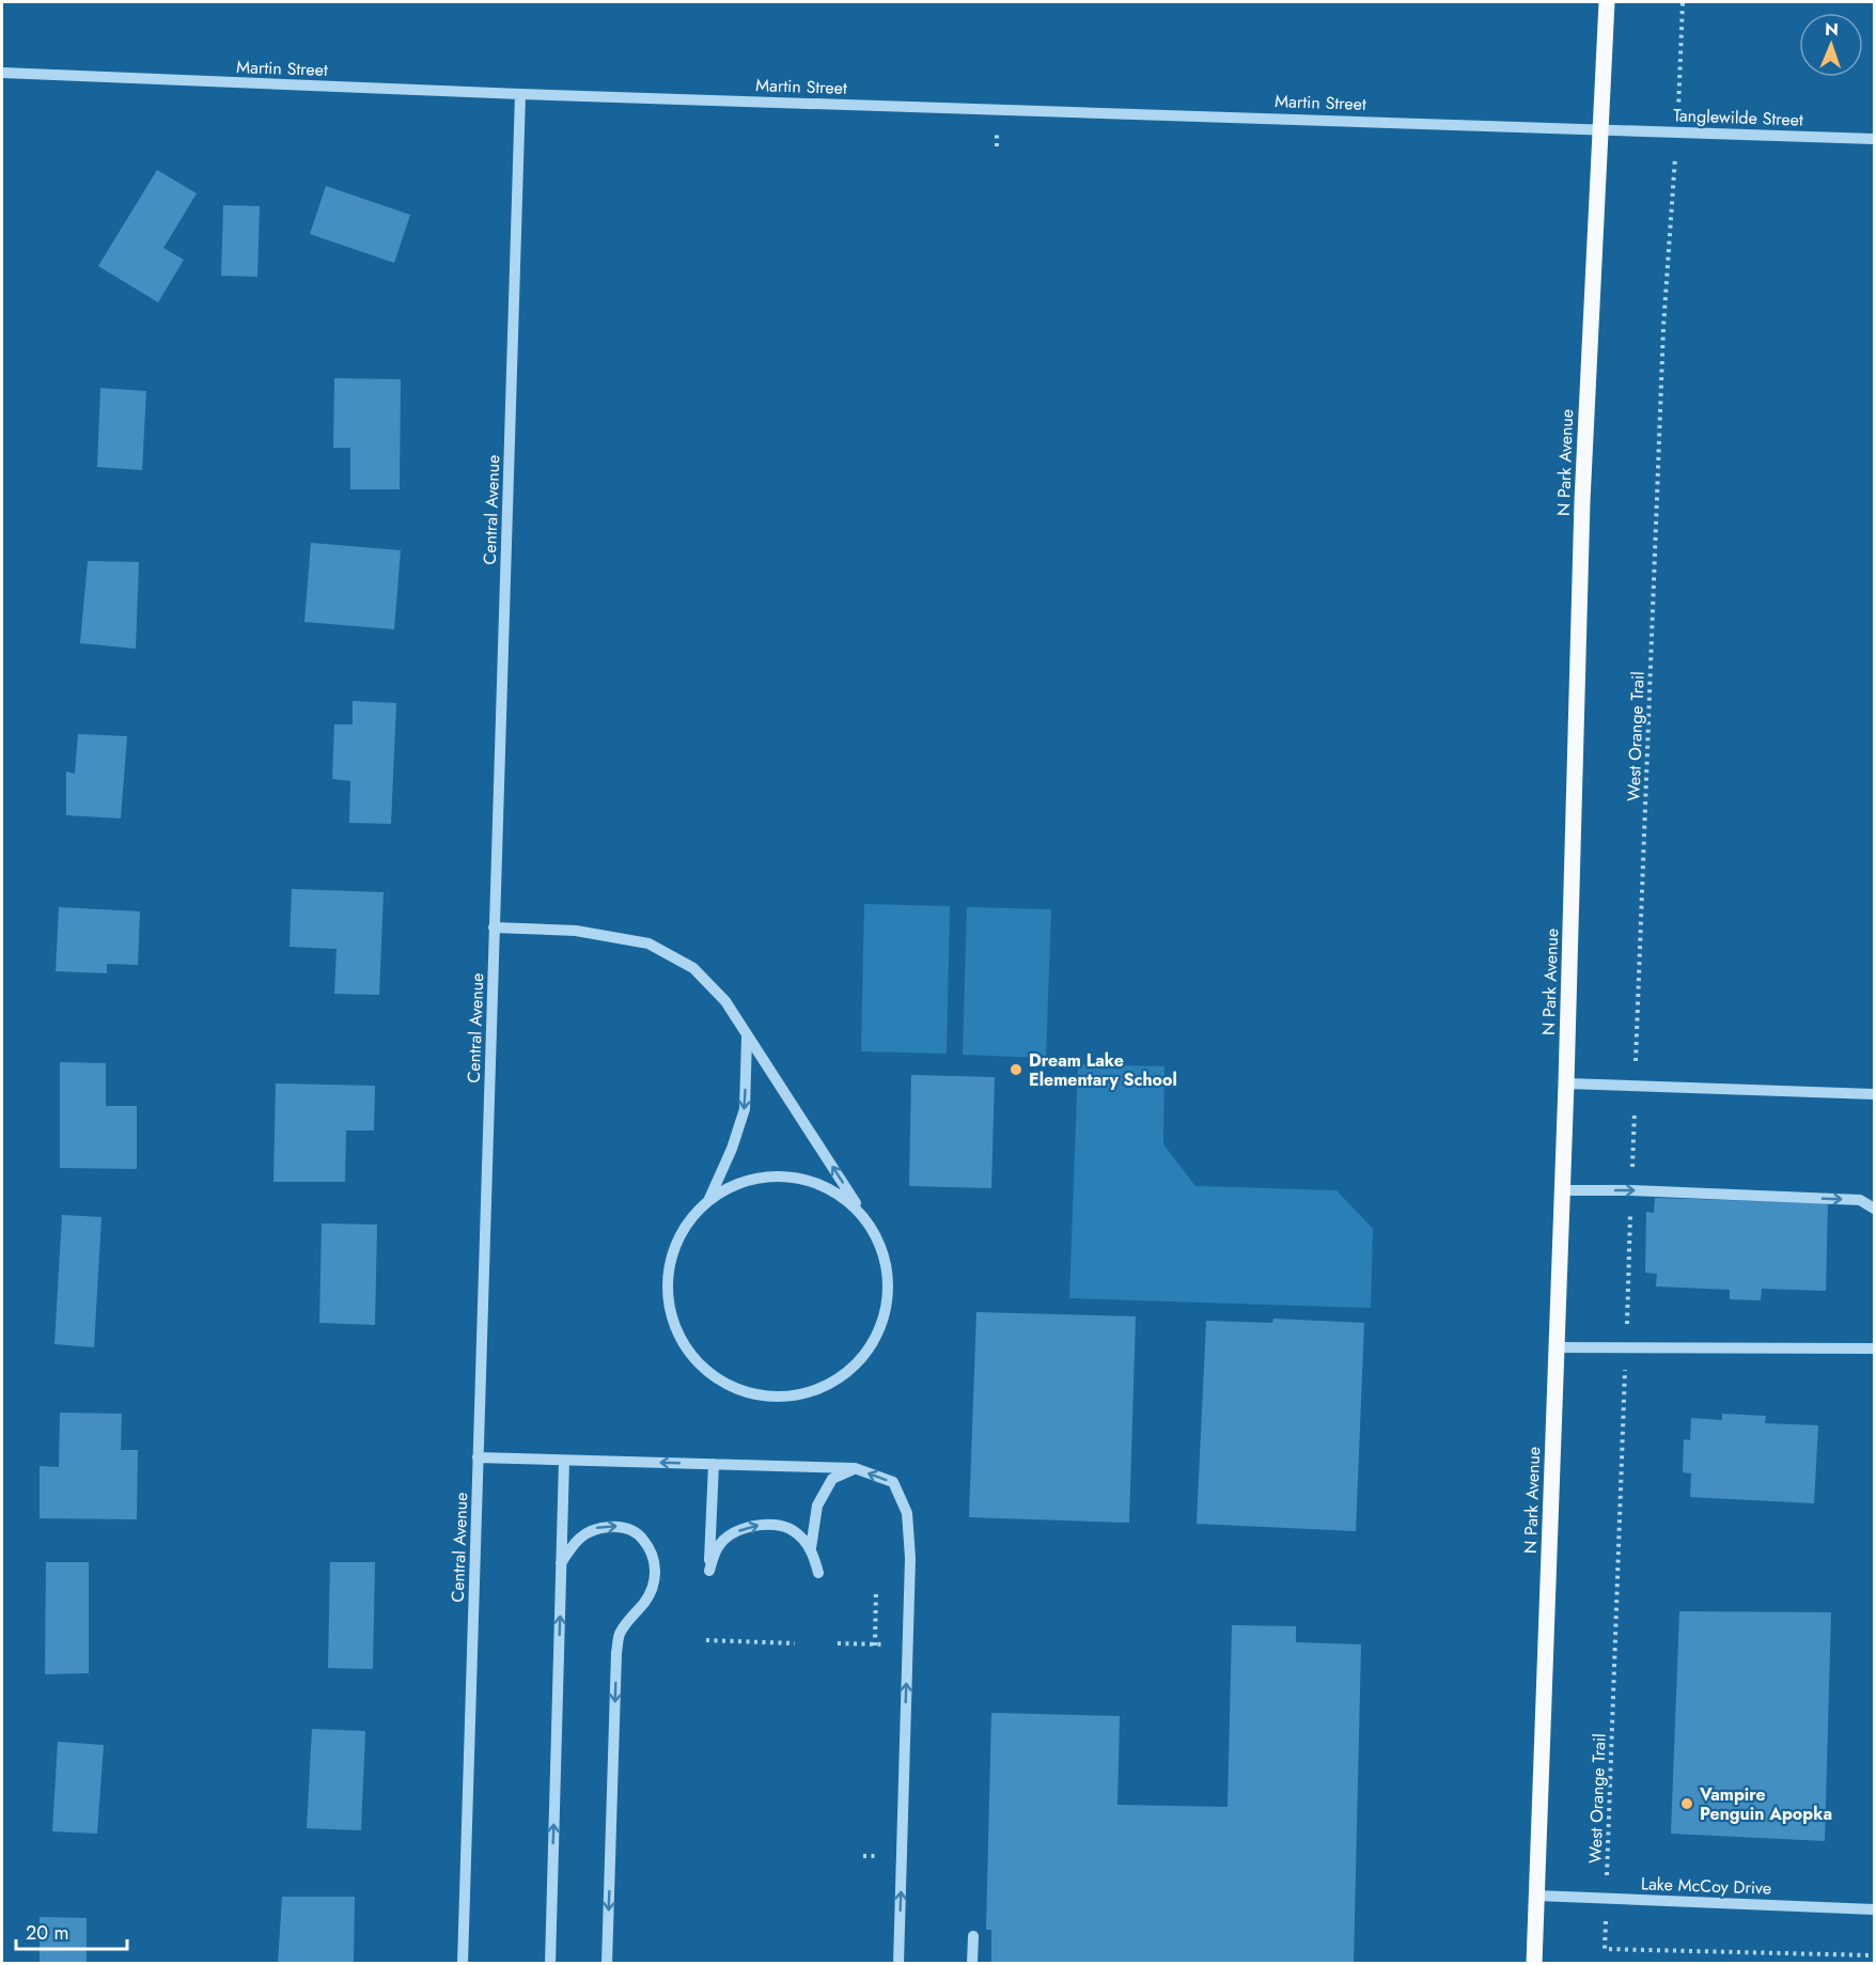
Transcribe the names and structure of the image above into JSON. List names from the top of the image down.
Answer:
{
  "streets": {
    "main road": ["N Park Avenue"],
    "street": [
      "Martin Street",
      "Tanglewilde Street",
      "Central Avenue",
      "Lake McCoy Drive"
    ],
    "path": ["West Orange Trail"]
  },
  "crossings": [
    ["Martin Street", "Tanglewilde Street"],
    ["Martin Street", "N Park Avenue"],
    ["Martin Street", "Central Avenue"],
    ["Tanglewilde Street", "N Park Avenue"],
    ["N Park Avenue", "Lake McCoy Drive"],
    ["West Orange Trail", "Lake McCoy Drive"]
  ],
  "places": ["Dream Lake Elementary School", "Vampire Penguin Apopka"],
  "scale_bar": "20 m",
  "north": "top"
}
